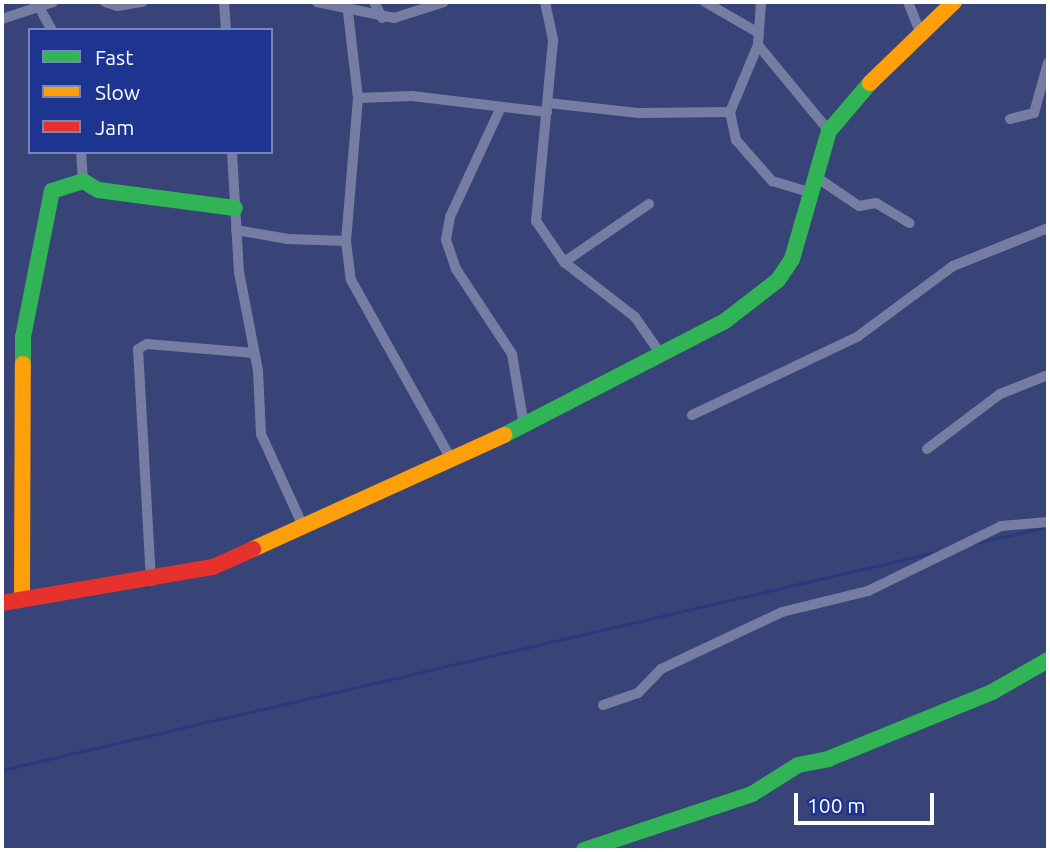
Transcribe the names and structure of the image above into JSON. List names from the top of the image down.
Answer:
{
  "legend": ["Fast", "Slow", "Jam"],
  "scale_bar": "100 m"
}
